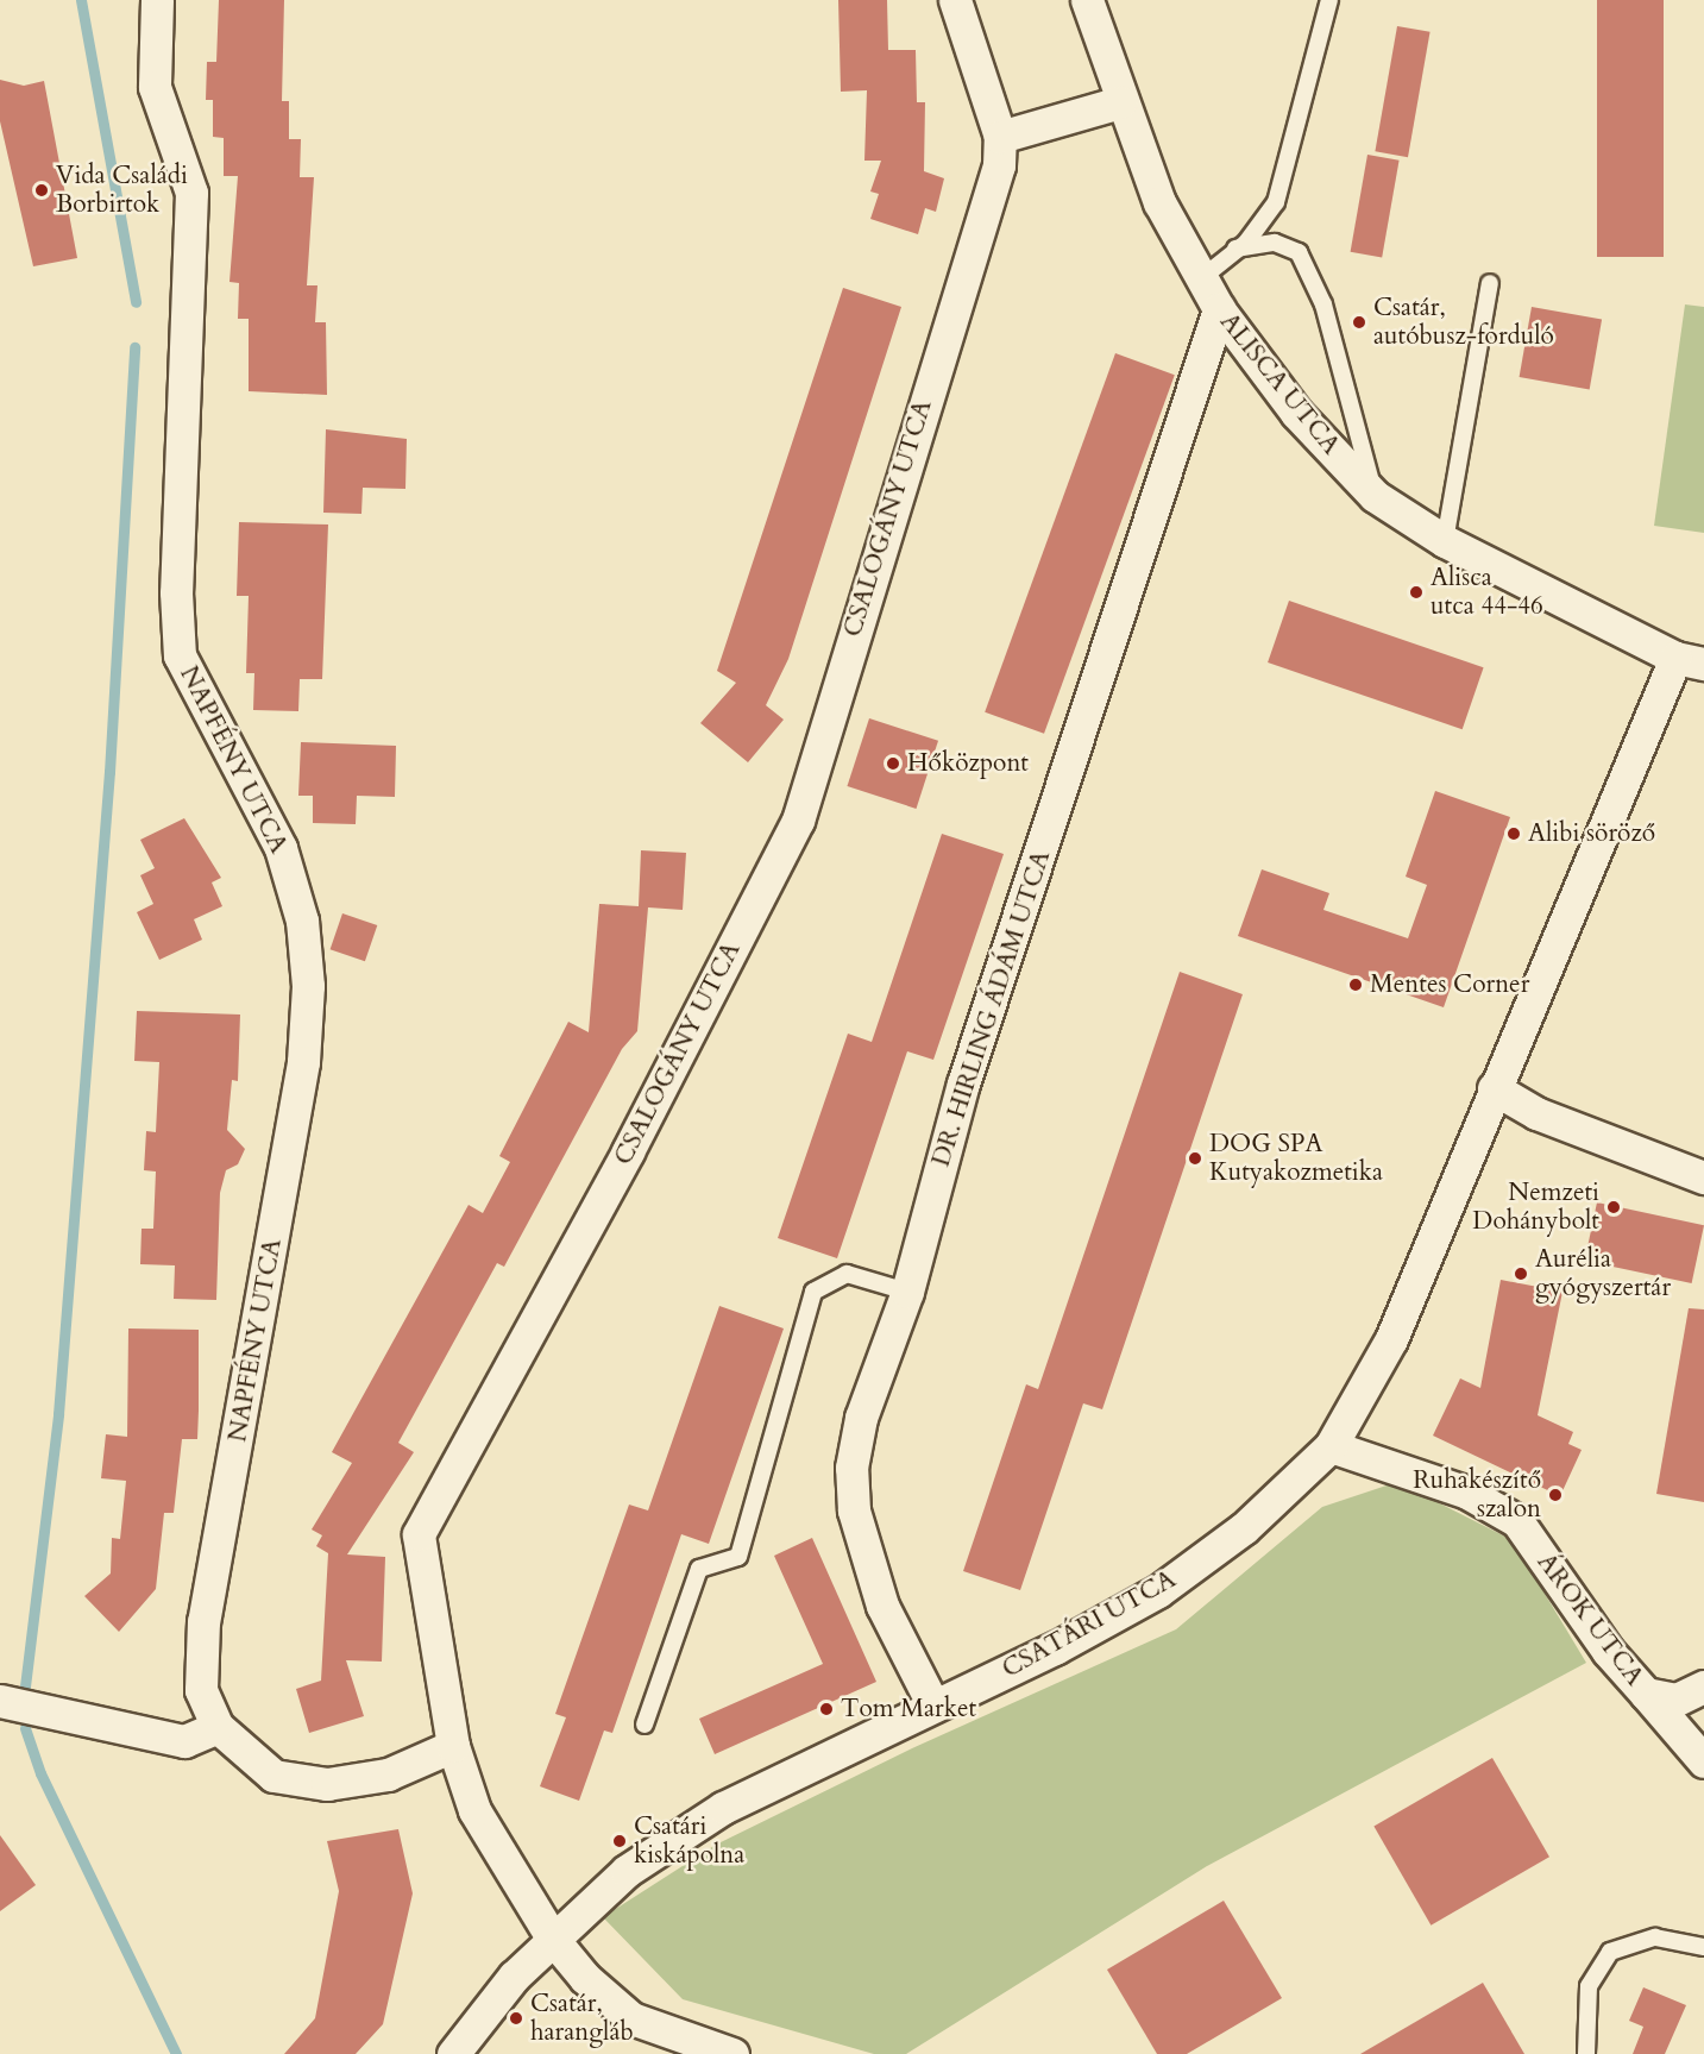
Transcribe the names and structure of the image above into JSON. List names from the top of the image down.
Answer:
{
  "streets": {
    "street": [
      "ALISCA UTCA",
      "CSALOGÁNY UTCA",
      "NAPFÉNY UTCA",
      "DR. HIRLING ÁDÁM UTCA",
      "ÁROK UTCA",
      "CSATÁRI UTCA"
    ]
  },
  "crossings": [
    ["ALISCA UTCA", "DR. HIRLING ÁDÁM UTCA"],
    ["ALISCA UTCA", "CSATÁRI UTCA"],
    ["CSALOGÁNY UTCA", "NAPFÉNY UTCA"],
    ["CSALOGÁNY UTCA", "CSATÁRI UTCA"],
    ["DR. HIRLING ÁDÁM UTCA", "CSATÁRI UTCA"],
    ["ÁROK UTCA", "CSATÁRI UTCA"]
  ],
  "places": [
    "Vida Családi Borbirtok",
    "Csatár, autóbusz-forduló",
    "Alisca utca 44-46",
    "Hőközpont",
    "Alibi söröző",
    "Mentes Corner",
    "DOG SPA Kutyakozmetika",
    "Nemzeti Dohánybolt",
    "Aurélia gyógyszertár",
    "Ruhakészítő szalon",
    "Tom Market",
    "Csatári kiskápolna",
    "Csatár, harangláb"
  ]
}
